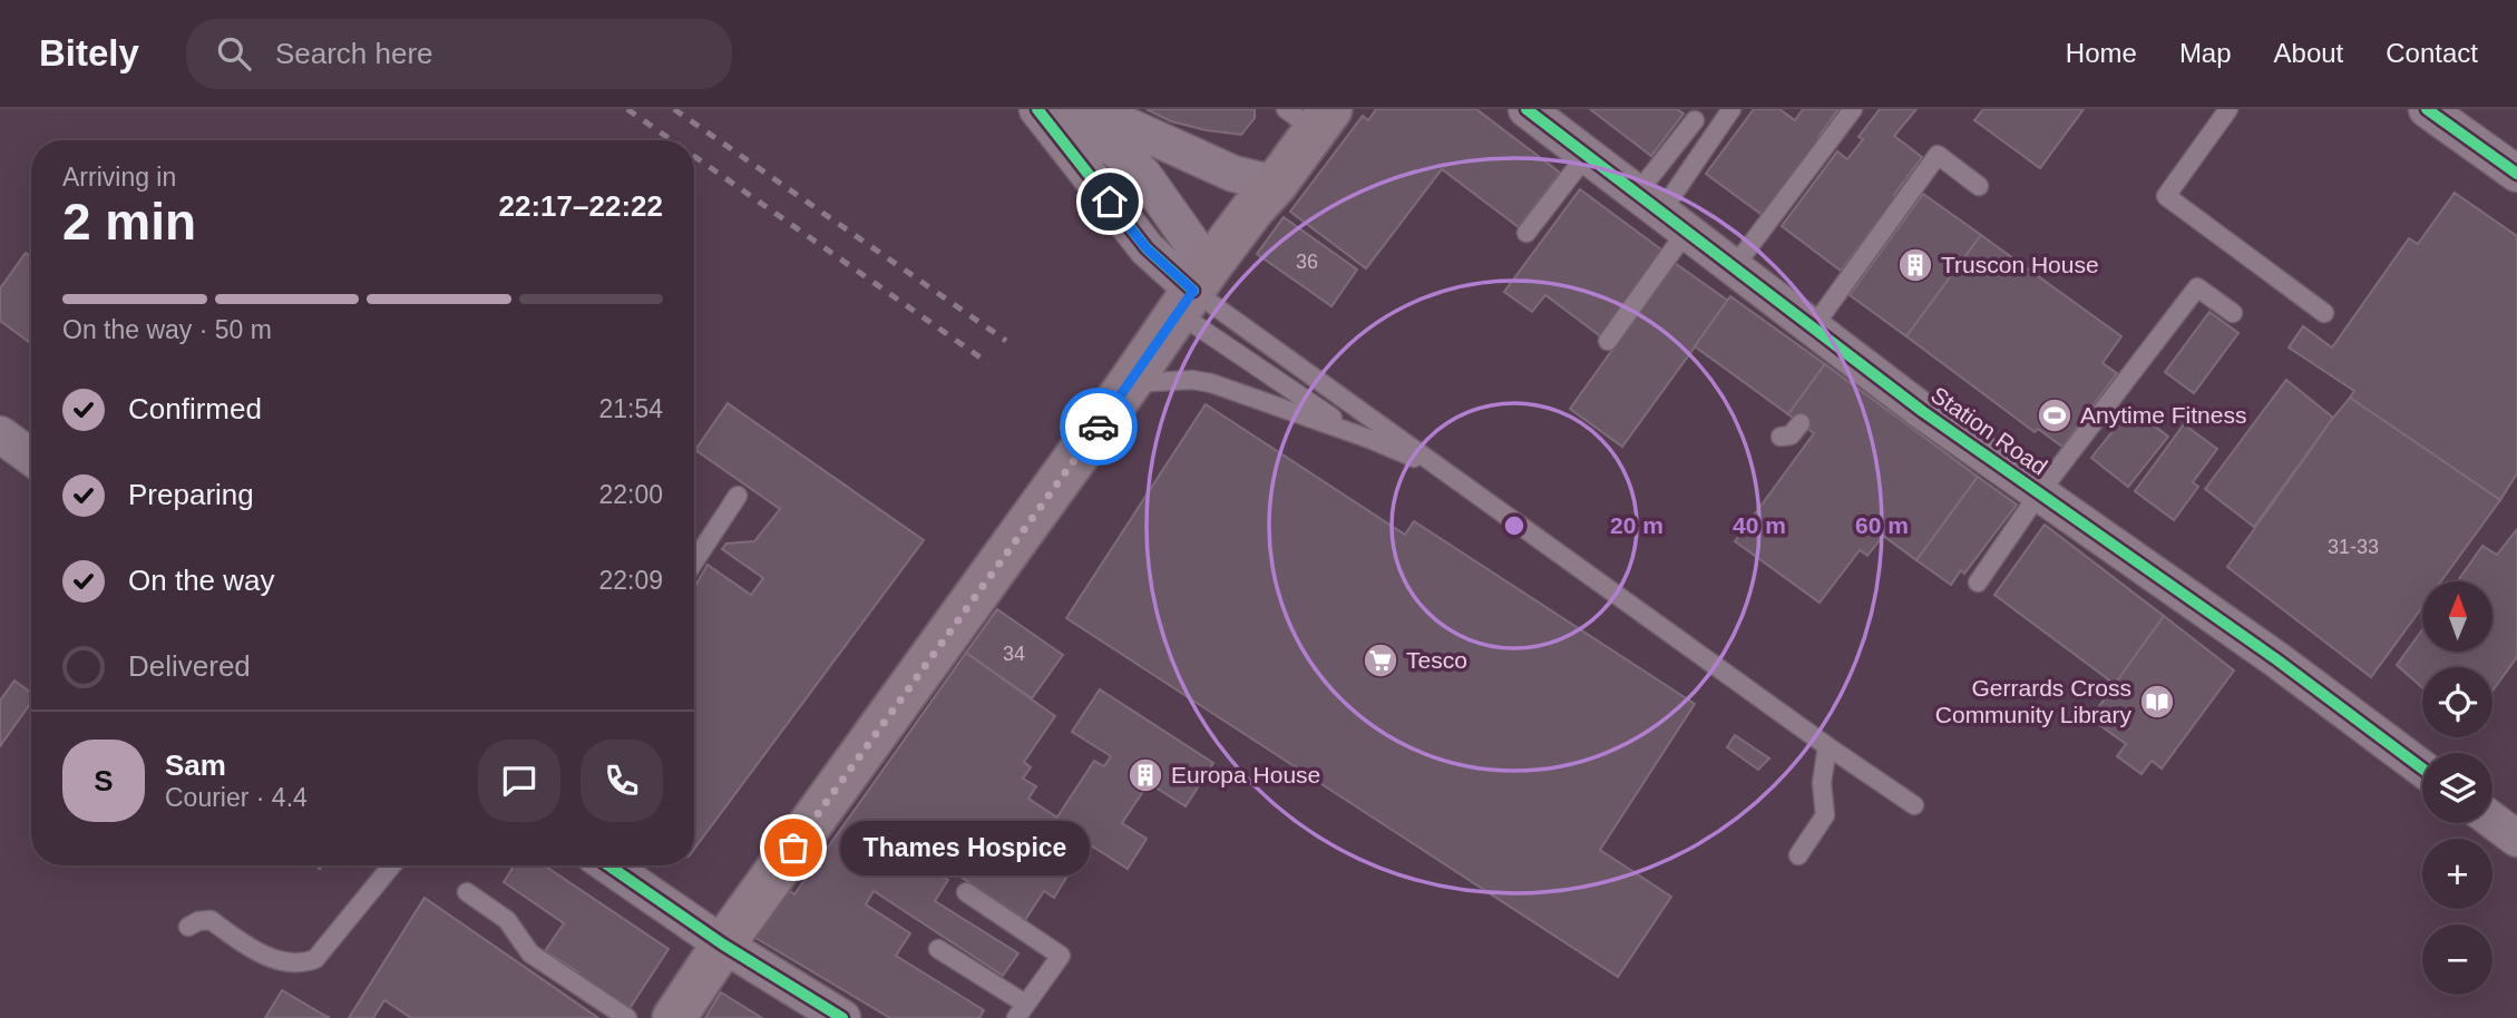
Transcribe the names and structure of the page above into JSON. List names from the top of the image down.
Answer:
{
  "streets": {
    "street": ["Station Road"]
  },
  "places": {
    "building": ["Truscon House", "Europa House"],
    "sports": ["Anytime Fitness"],
    "supermarket": ["Tesco"],
    "library": ["Gerrards Cross Community Library"],
    "other": ["Thames Hospice"]
  },
  "house_numbers": ["36", "31-33", "34"],
  "north": "top",
  "page": {
    "header": "Bitely",
    "search": "Search here",
    "nav": [
      "Home",
      "Map",
      "About",
      "Contact"
    ],
    "heading": ["2 min", "Arriving in", "22:17–22:22"],
    "panel": ["Sam", "Courier · 4.4"],
    "bar": "On the way · 50 m",
    "list": [
      ["Confirmed", "21:54"],
      ["Preparing", "22:00"],
      ["On the way", "22:09"],
      "Delivered"
    ],
    "map_buttons": ["+", "−"],
    "round": "S",
    "bubble": "Thames Hospice"
  },
  "rings": ["20 m", "40 m", "60 m"]
}
